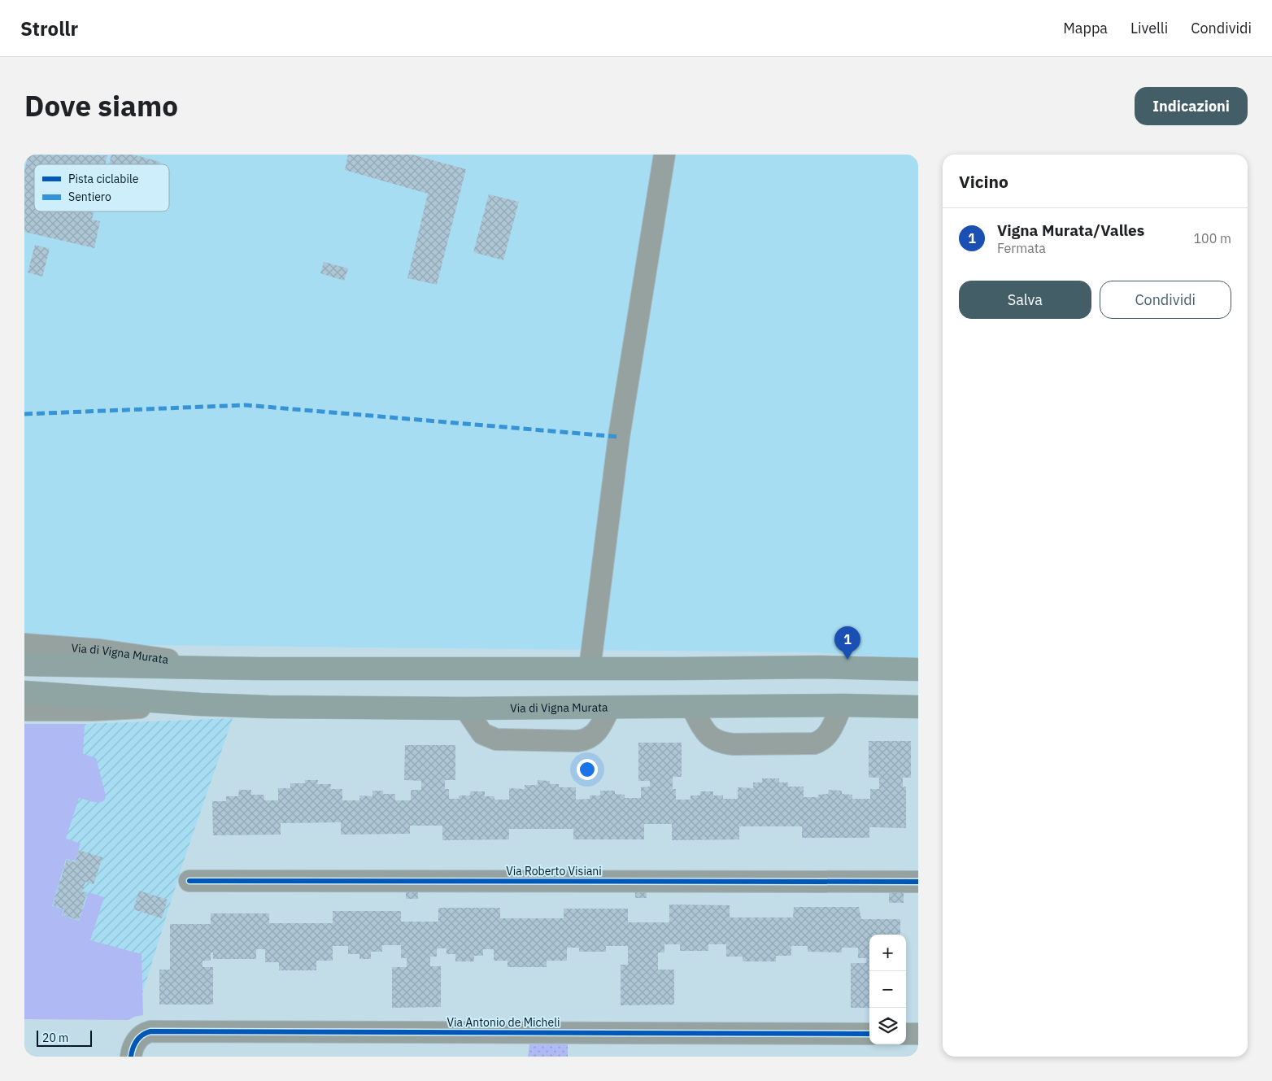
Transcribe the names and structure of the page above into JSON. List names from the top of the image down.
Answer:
{
  "streets": {
    "main road": ["Via di Vigna Murata"],
    "street": ["Via Roberto Visiani", "Via Antonio de Micheli"]
  },
  "legend": ["Pista ciclabile", "Sentiero"],
  "scale_bar": "20 m",
  "page": {
    "header": "Strollr",
    "nav": ["Mappa", "Livelli", "Condividi"],
    "title": "Dove siamo",
    "buttons": [
      "Indicazioni",
      ["Salva", "Condividi"]
    ],
    "heading": "Vicino",
    "list": [
      {
        "mark": "1",
        "name": "Vigna Murata/Valles",
        "note": "Fermata",
        "value": "100 m"
      }
    ],
    "pins": "1",
    "map_buttons": ["+", "−"],
    "scale": "20 m"
  }
}
